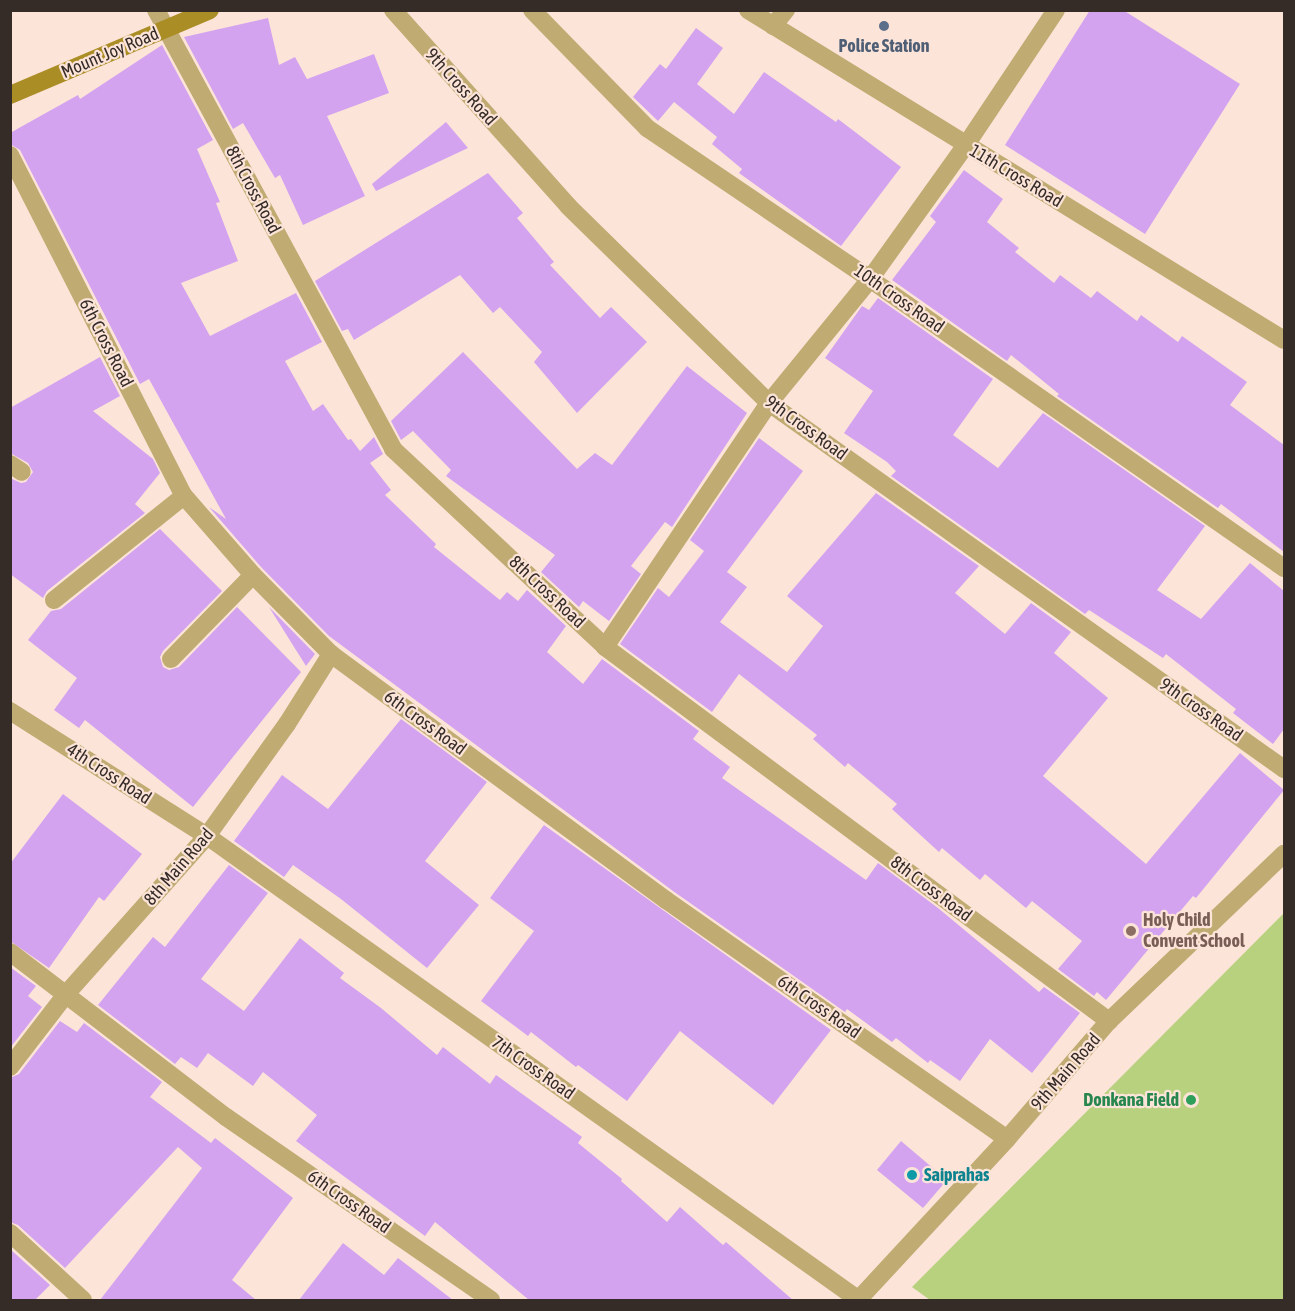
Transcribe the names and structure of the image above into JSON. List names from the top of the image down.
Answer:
{
  "streets": {
    "main road": ["Mount Joy Road"],
    "street": [
      "9th Cross Road",
      "11th Cross Road",
      "8th Cross Road",
      "10th Cross Road",
      "6th Cross Road",
      "4th Cross Road",
      "8th Main Road",
      "7th Cross Road",
      "9th Main Road"
    ]
  },
  "crossings": [
    ["Mount Joy Road", "8th Cross Road"],
    ["8th Cross Road", "9th Main Road"],
    ["6th Cross Road", "8th Main Road"],
    ["6th Cross Road", "9th Main Road"],
    ["4th Cross Road", "8th Main Road"],
    ["4th Cross Road", "7th Cross Road"],
    ["8th Main Road", "7th Cross Road"],
    ["7th Cross Road", "9th Main Road"]
  ],
  "places": [
    "Police Station",
    "Holy Child Convent School",
    "Donkana Field",
    "Saiprahas"
  ]
}
